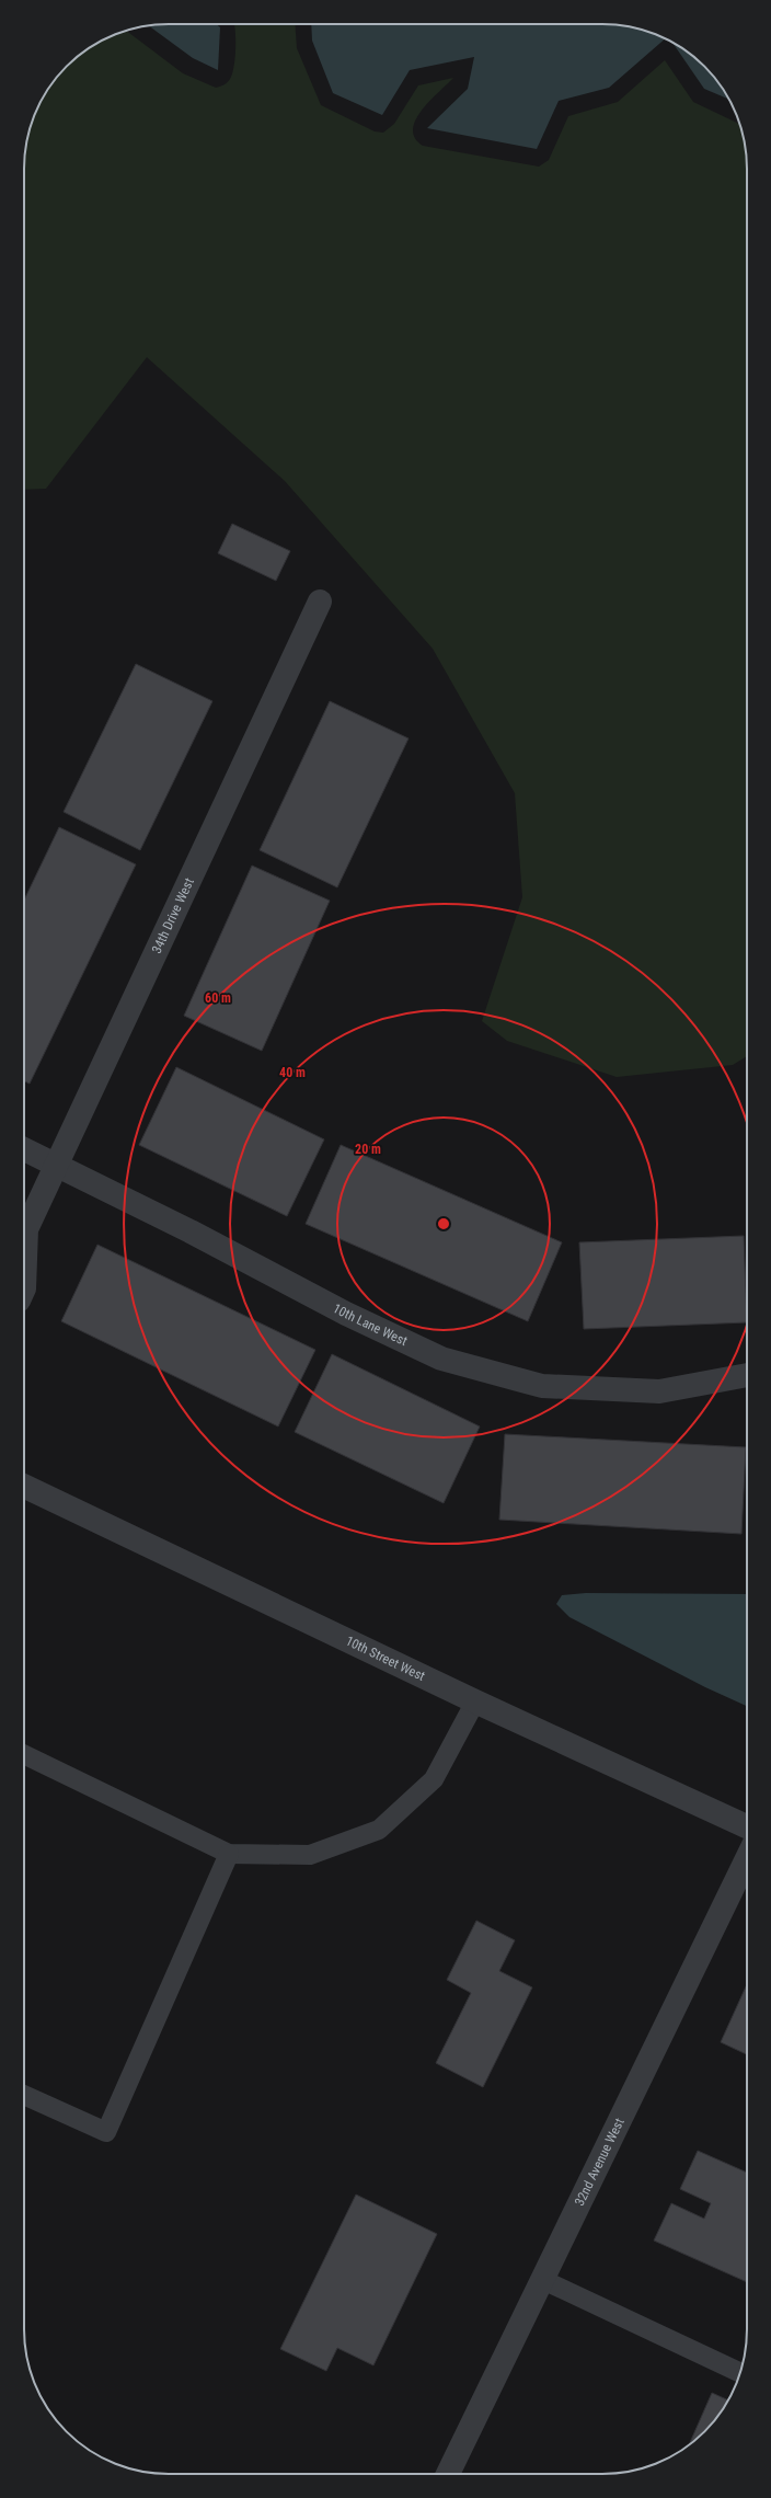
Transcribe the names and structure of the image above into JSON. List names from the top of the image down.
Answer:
{
  "streets": {
    "street": [
      "34th Drive West",
      "10th Lane West",
      "10th Street West",
      "32nd Avenue West"
    ]
  },
  "crossings": [
    ["34th Drive West", "10th Lane West"]
  ],
  "rings": ["60 m", "40 m", "20 m"]
}
